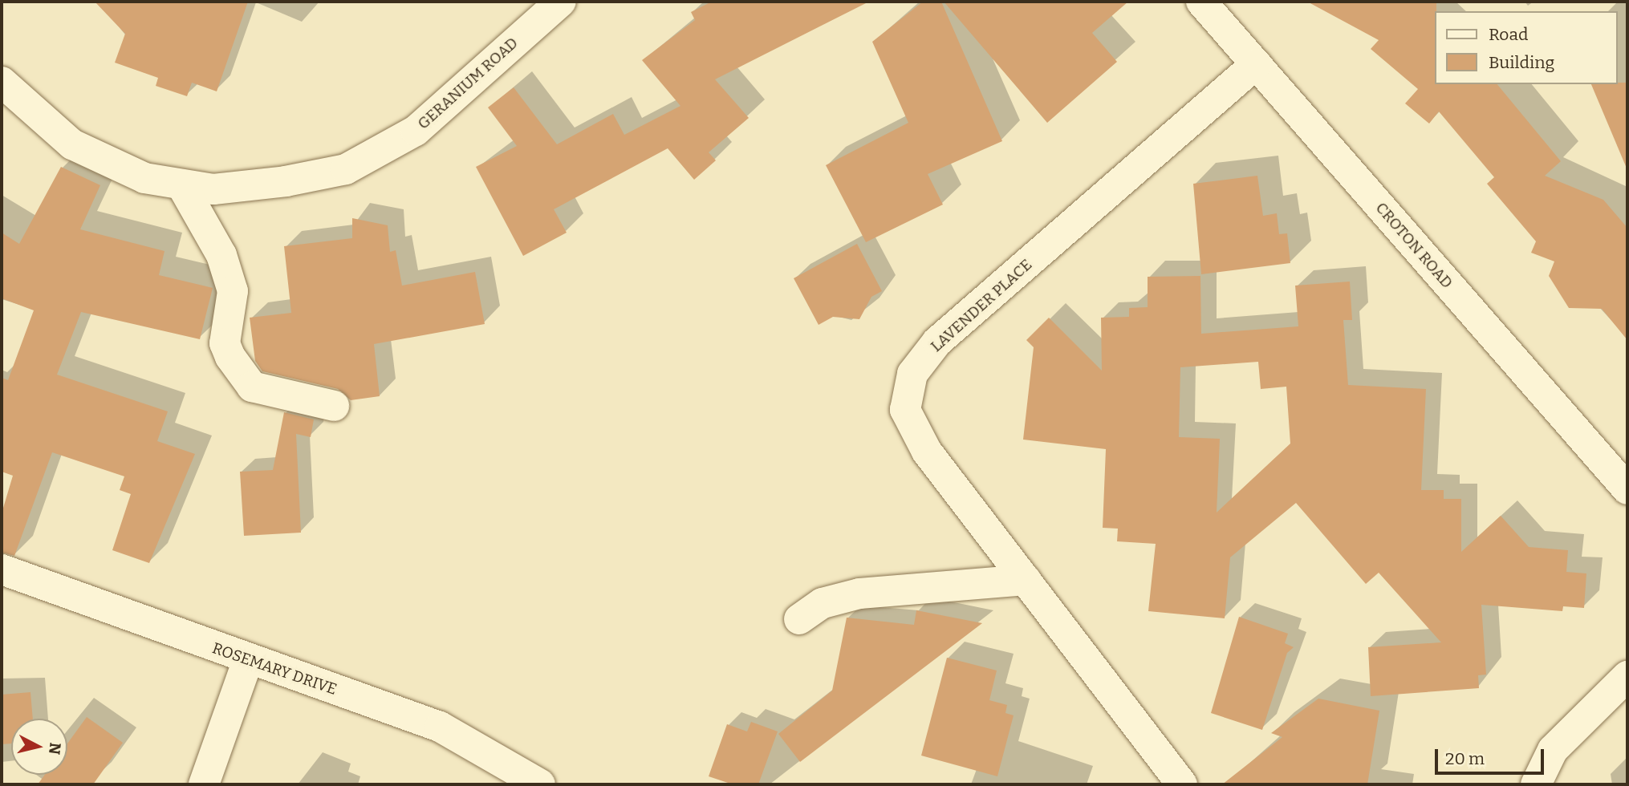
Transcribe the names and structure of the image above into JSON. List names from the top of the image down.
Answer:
{
  "streets": {
    "street": [
      "GERANIUM ROAD",
      "CROTON ROAD",
      "LAVENDER PLACE",
      "ROSEMARY DRIVE"
    ]
  },
  "crossings": [
    ["CROTON ROAD", "LAVENDER PLACE"]
  ],
  "legend": ["Road", "Building"],
  "scale_bar": "20 m",
  "north": "right"
}
